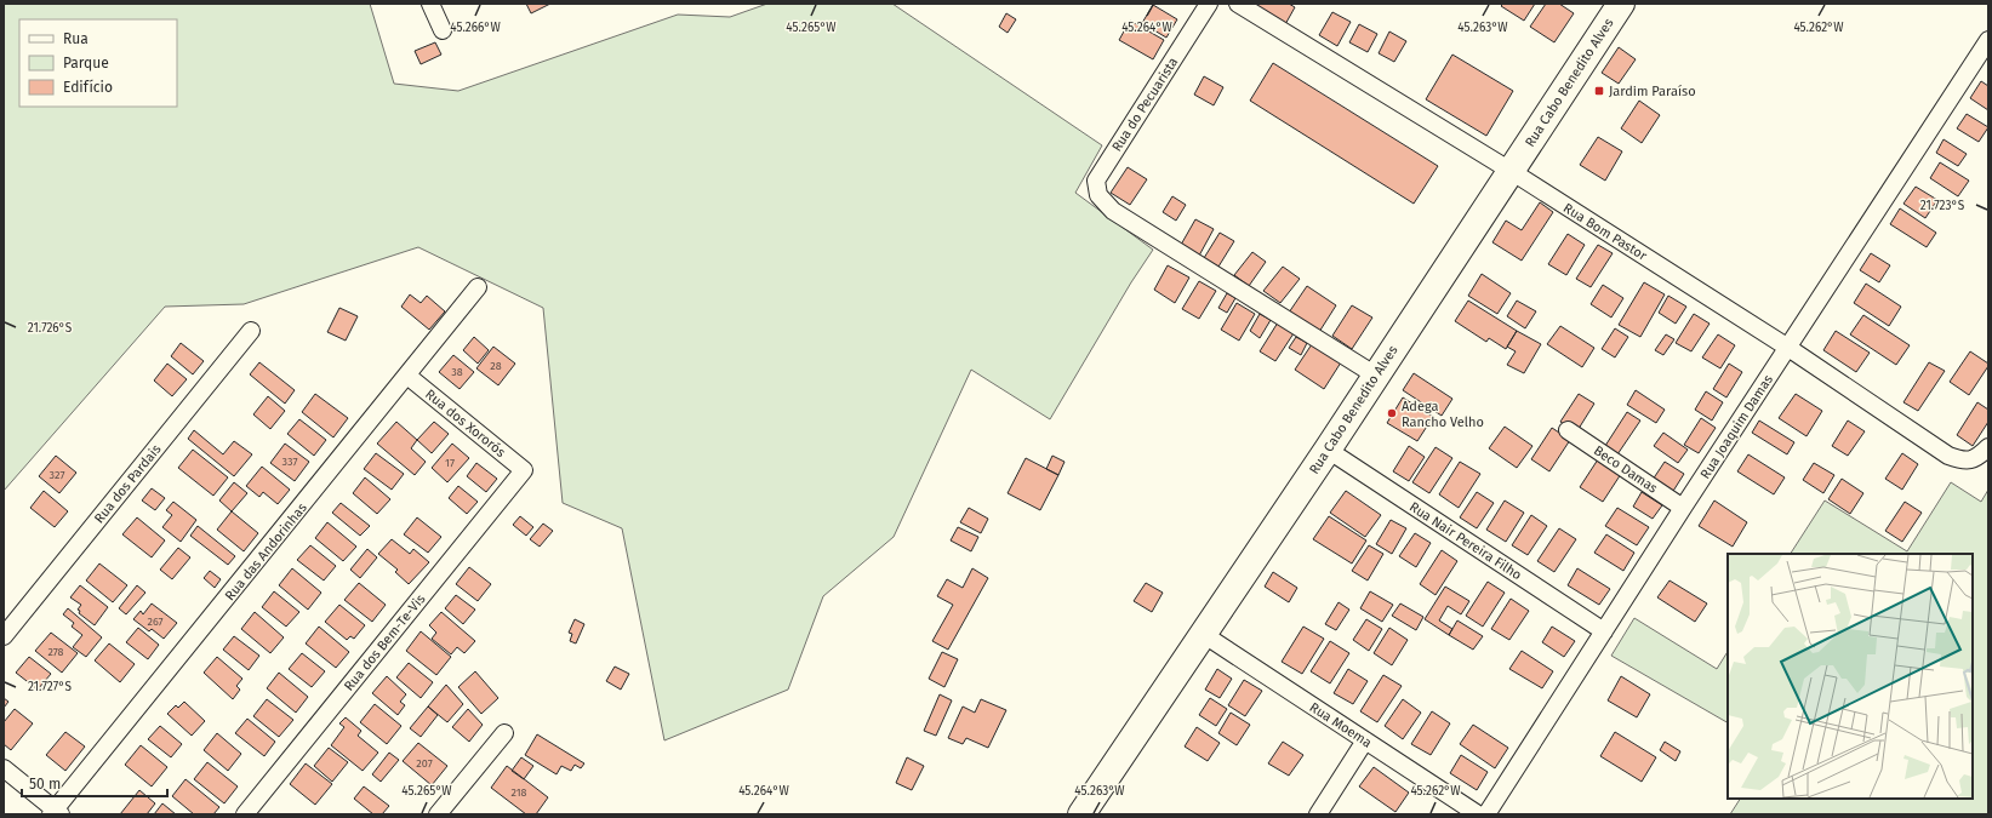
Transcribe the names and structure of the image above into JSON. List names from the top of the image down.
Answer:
{
  "streets": {
    "main road": ["Rua Cabo Benedito Alves"],
    "street": [
      "Rua do Pecuarista",
      "Rua Bom Pastor",
      "Rua dos Xororós",
      "Rua Joaquim Damas",
      "Beco Damas",
      "Rua dos Pardais",
      "Rua Nair Pereira Filho",
      "Rua das Andorinhas",
      "Rua dos Bem-Te-Vis",
      "Rua Moema"
    ]
  },
  "crossings": [
    ["Rua Cabo Benedito Alves", "Rua do Pecuarista"],
    ["Rua Cabo Benedito Alves", "Rua Bom Pastor"],
    ["Rua Cabo Benedito Alves", "Rua Nair Pereira Filho"],
    ["Rua Cabo Benedito Alves", "Rua Moema"],
    ["Rua Bom Pastor", "Rua Joaquim Damas"],
    ["Rua dos Xororós", "Rua das Andorinhas"],
    ["Rua dos Xororós", "Rua dos Bem-Te-Vis"],
    ["Rua Joaquim Damas", "Beco Damas"],
    ["Rua Joaquim Damas", "Rua Nair Pereira Filho"]
  ],
  "places": {
    "transit": ["Jardim Paraíso"],
    "other": ["Adega Rancho Velho"]
  },
  "house_numbers": [
    "28",
    "38",
    "337",
    "17",
    "327",
    "267",
    "278",
    "207",
    "218"
  ],
  "legend": ["Rua", "Parque", "Edifício"],
  "scale_bar": "50 m",
  "coordinates": [
    "45.266°W",
    "45.265°W",
    "45.264°W",
    "45.263°W",
    "45.262°W",
    "21.723°S",
    "21.726°S",
    "21.727°S"
  ]
}
